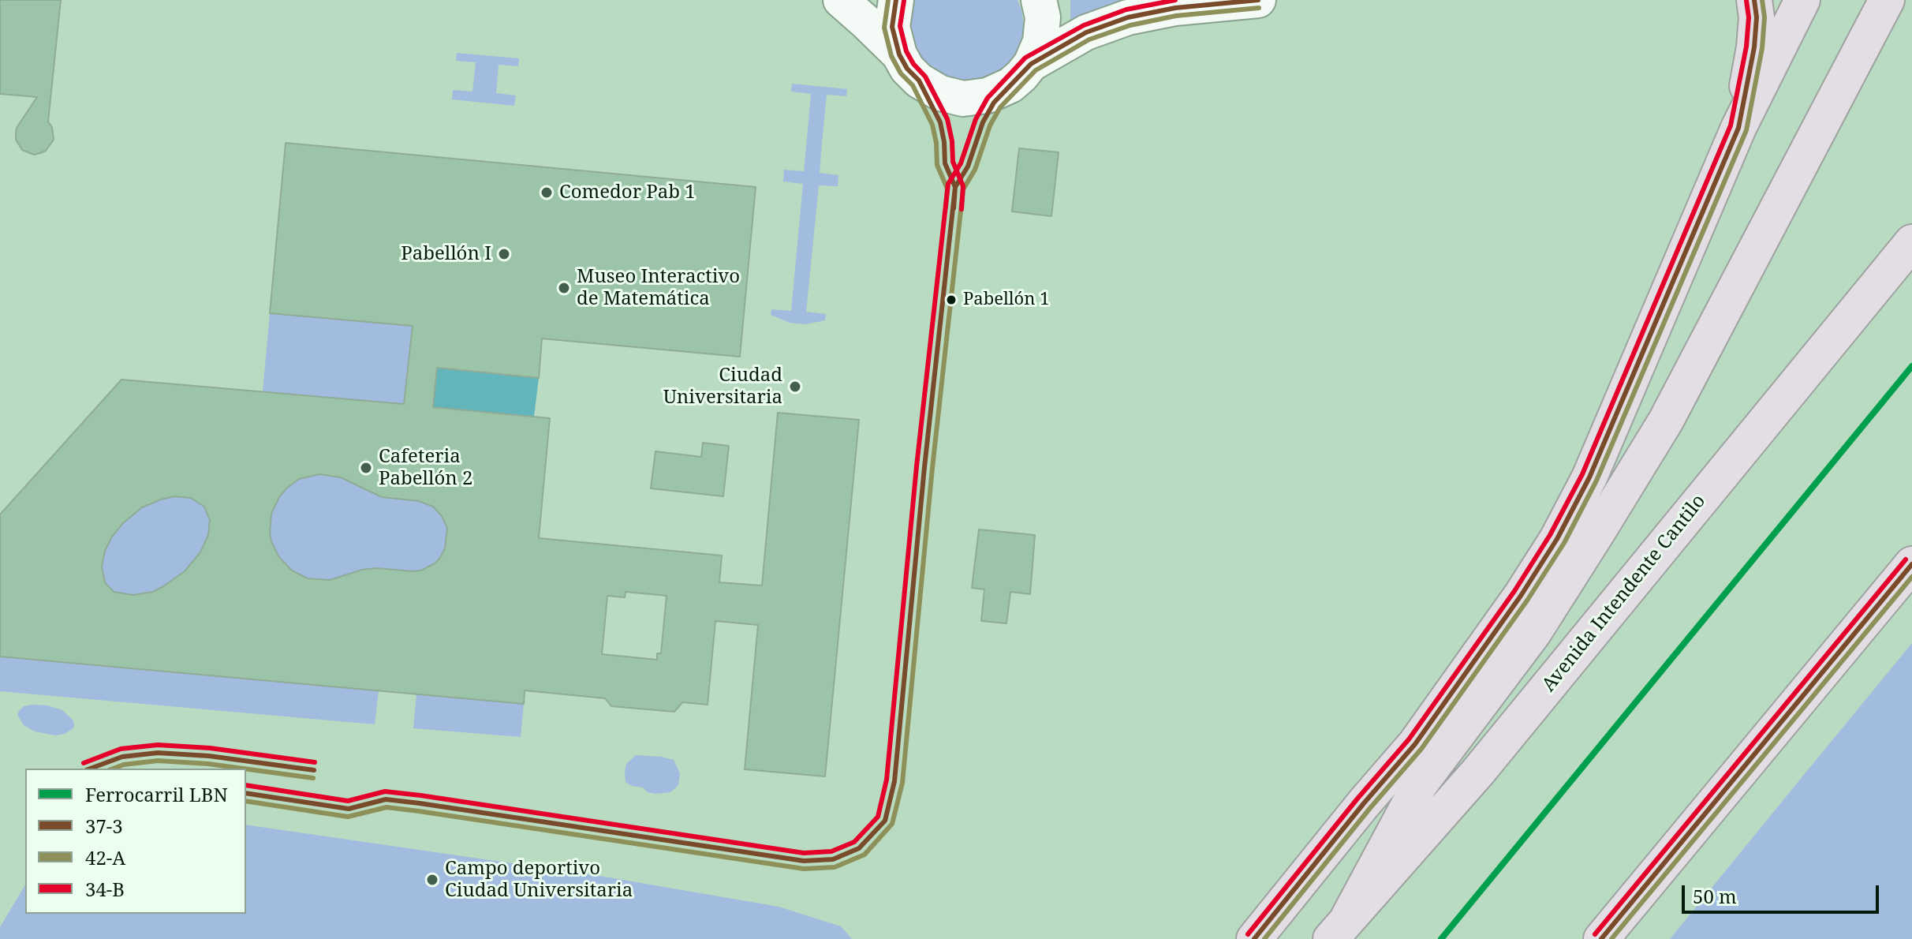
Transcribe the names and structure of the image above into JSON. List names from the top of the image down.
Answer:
{
  "streets": {
    "highway": ["Avenida Intendente Cantilo"]
  },
  "places": [
    "Comedor Pab 1",
    "Pabellón I",
    "Museo Interactivo de Matemática",
    "Pabellón 1",
    "Ciudad Universitaria",
    "Cafeteria Pabellón 2",
    "Campo deportivo Ciudad Universitaria"
  ],
  "lines": [
    "transit line 37-3",
    "transit line 42-A",
    "transit line 34-B",
    "rail line LBN"
  ],
  "legend": [
    "Ferrocarril LBN",
    "37-3",
    "42-A",
    "34-B"
  ],
  "scale_bar": "50 m"
}
